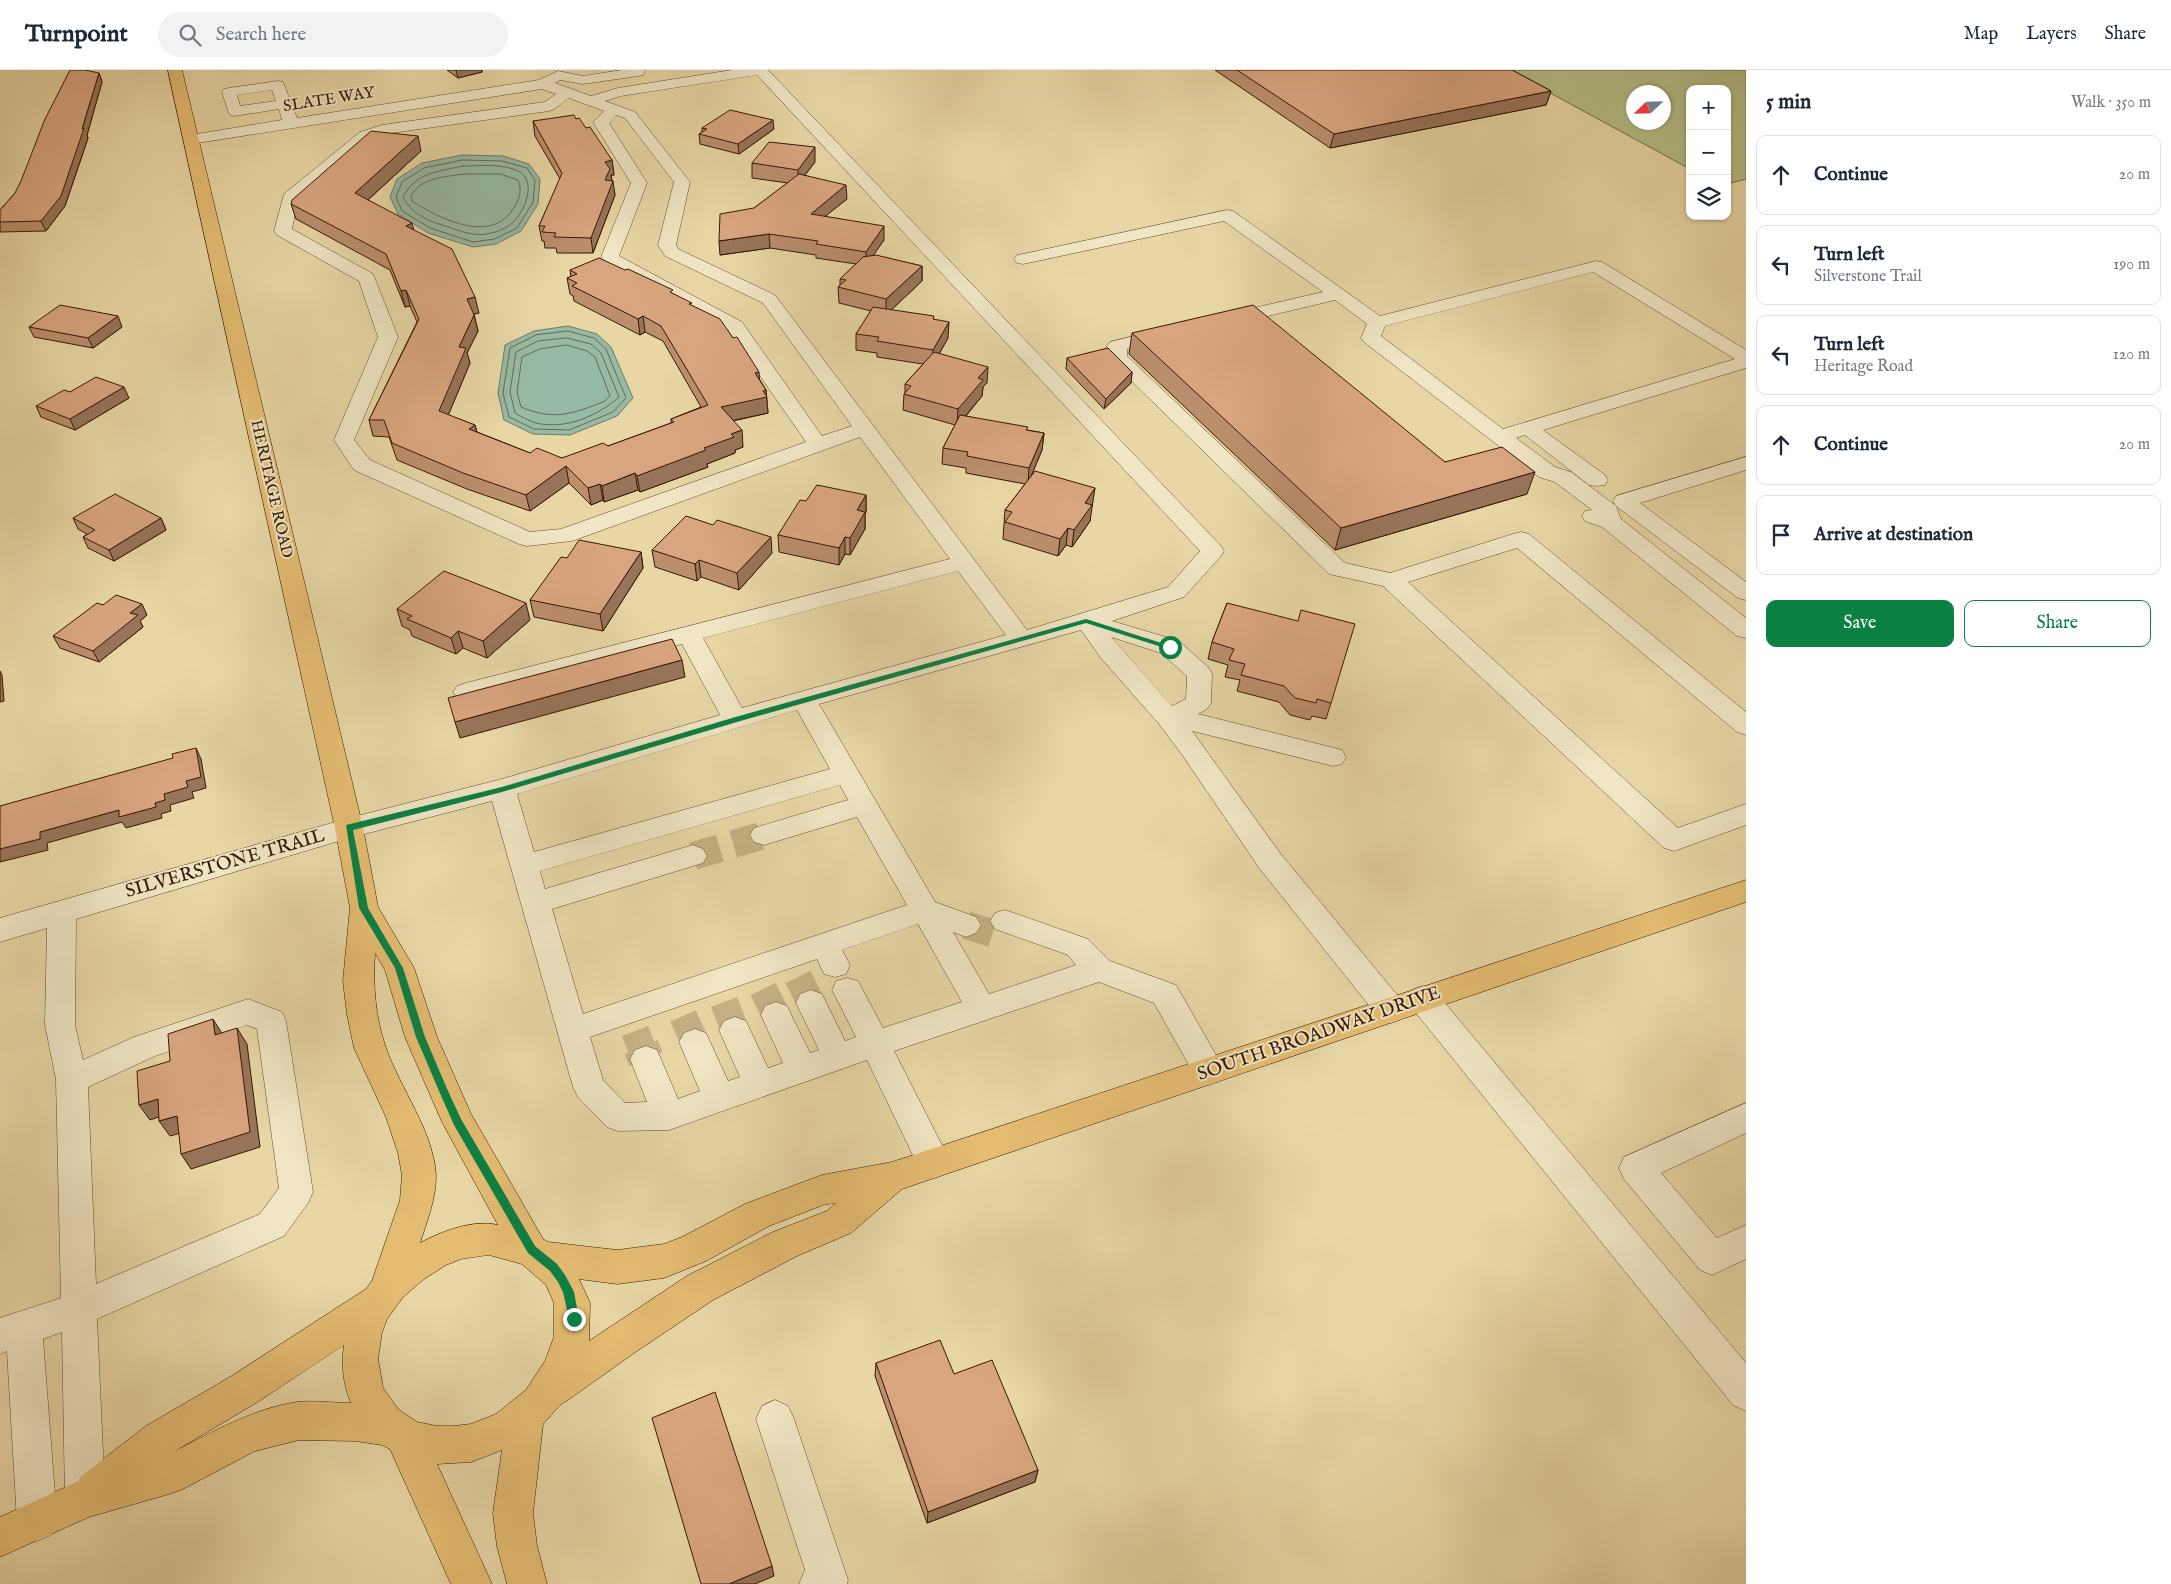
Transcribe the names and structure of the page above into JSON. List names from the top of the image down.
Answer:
{
  "streets": {
    "main road": ["HERITAGE ROAD", "SOUTH BROADWAY DRIVE"],
    "street": ["SLATE WAY", "SILVERSTONE TRAIL"]
  },
  "crossings": [
    ["SLATE WAY", "HERITAGE ROAD"],
    ["HERITAGE ROAD", "SILVERSTONE TRAIL"],
    ["HERITAGE ROAD", "SOUTH BROADWAY DRIVE"]
  ],
  "north": "bottom left",
  "page": {
    "header": "Turnpoint",
    "search": "Search here",
    "nav": ["Map", "Layers", "Share"],
    "heading": ["5 min", "Walk · 350 m"],
    "map_buttons": ["+", "−"],
    "list": [
      ["Continue", "20 m"],
      ["Turn left", "Silverstone Trail", "190 m"],
      ["Turn left", "Heritage Road", "120 m"],
      ["Continue", "20 m"],
      "Arrive at destination"
    ],
    "buttons": ["Save", "Share"]
  }
}
